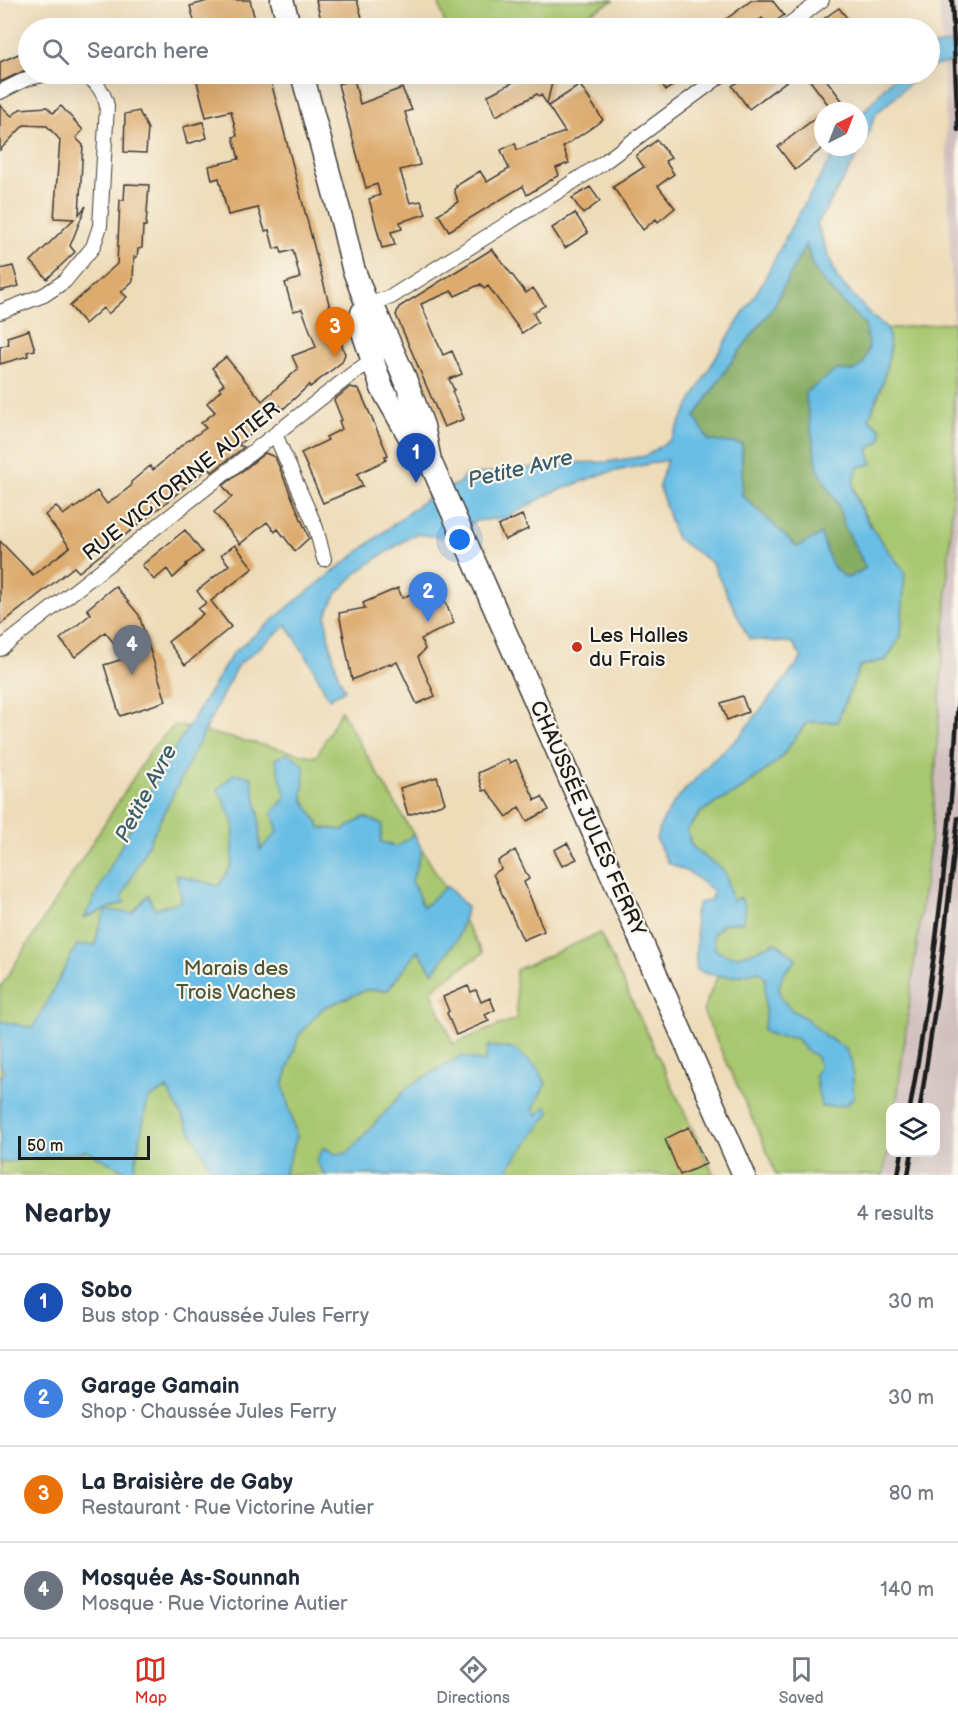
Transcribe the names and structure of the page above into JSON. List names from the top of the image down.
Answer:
{
  "streets": {
    "main road": ["CHAUSSÉE JULES FERRY"],
    "street": ["RUE VICTORINE AUTIER"]
  },
  "crossings": [
    ["RUE VICTORINE AUTIER", "CHAUSSÉE JULES FERRY"]
  ],
  "water": ["Petite Avre"],
  "parks": ["Marais des Trois Vaches"],
  "places": ["Les Halles du Frais"],
  "scale_bar": "50 m",
  "north": "top right",
  "page": {
    "search": "Search here",
    "pins": [
      "3",
      "1",
      "2",
      "4"
    ],
    "scale": "50 m",
    "heading": ["Nearby", "4 results"],
    "list": [
      {
        "mark": "1",
        "name": "Sobo",
        "note": "Bus stop · Chaussée Jules Ferry",
        "value": "30 m"
      },
      {
        "mark": "2",
        "name": "Garage Gamain",
        "note": "Shop · Chaussée Jules Ferry",
        "value": "30 m"
      },
      {
        "mark": "3",
        "name": "La Braisière de Gaby",
        "note": "Restaurant · Rue Victorine Autier",
        "value": "80 m"
      },
      {
        "mark": "4",
        "name": "Mosquée As-Sounnah",
        "note": "Mosque · Rue Victorine Autier",
        "value": "140 m"
      }
    ],
    "nav": ["Map", "Directions", "Saved"]
  }
}
